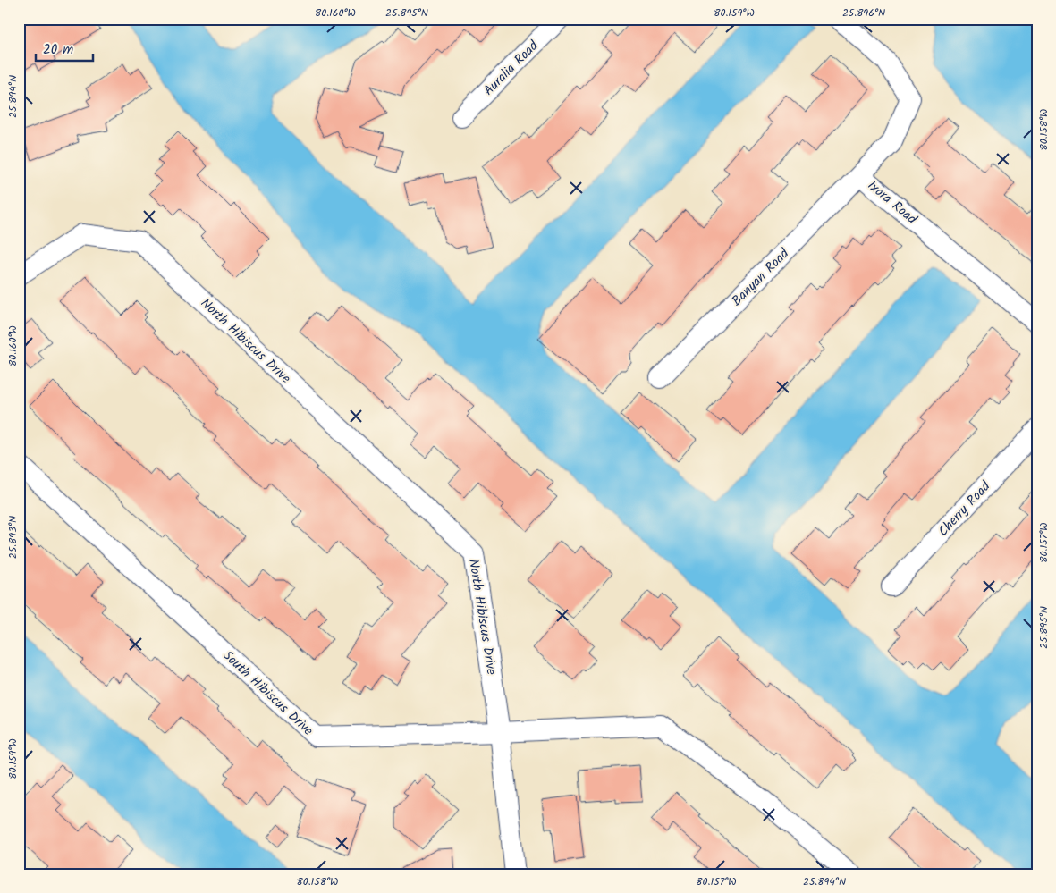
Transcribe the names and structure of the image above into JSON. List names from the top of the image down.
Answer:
{
  "streets": {
    "street": [
      "Auralia Road",
      "Ixora Road",
      "Banyan Road",
      "North Hibiscus Drive",
      "Cherry Road",
      "South Hibiscus Drive"
    ]
  },
  "crossings": [
    ["Ixora Road", "Banyan Road"],
    ["North Hibiscus Drive", "South Hibiscus Drive"]
  ],
  "scale_bar": "20 m",
  "coordinates": [
    "80.160°W",
    "25.895°N",
    "80.159°W",
    "25.896°N",
    "25.894°N",
    "80.158°W",
    "25.893°N",
    "80.157°W"
  ]
}
